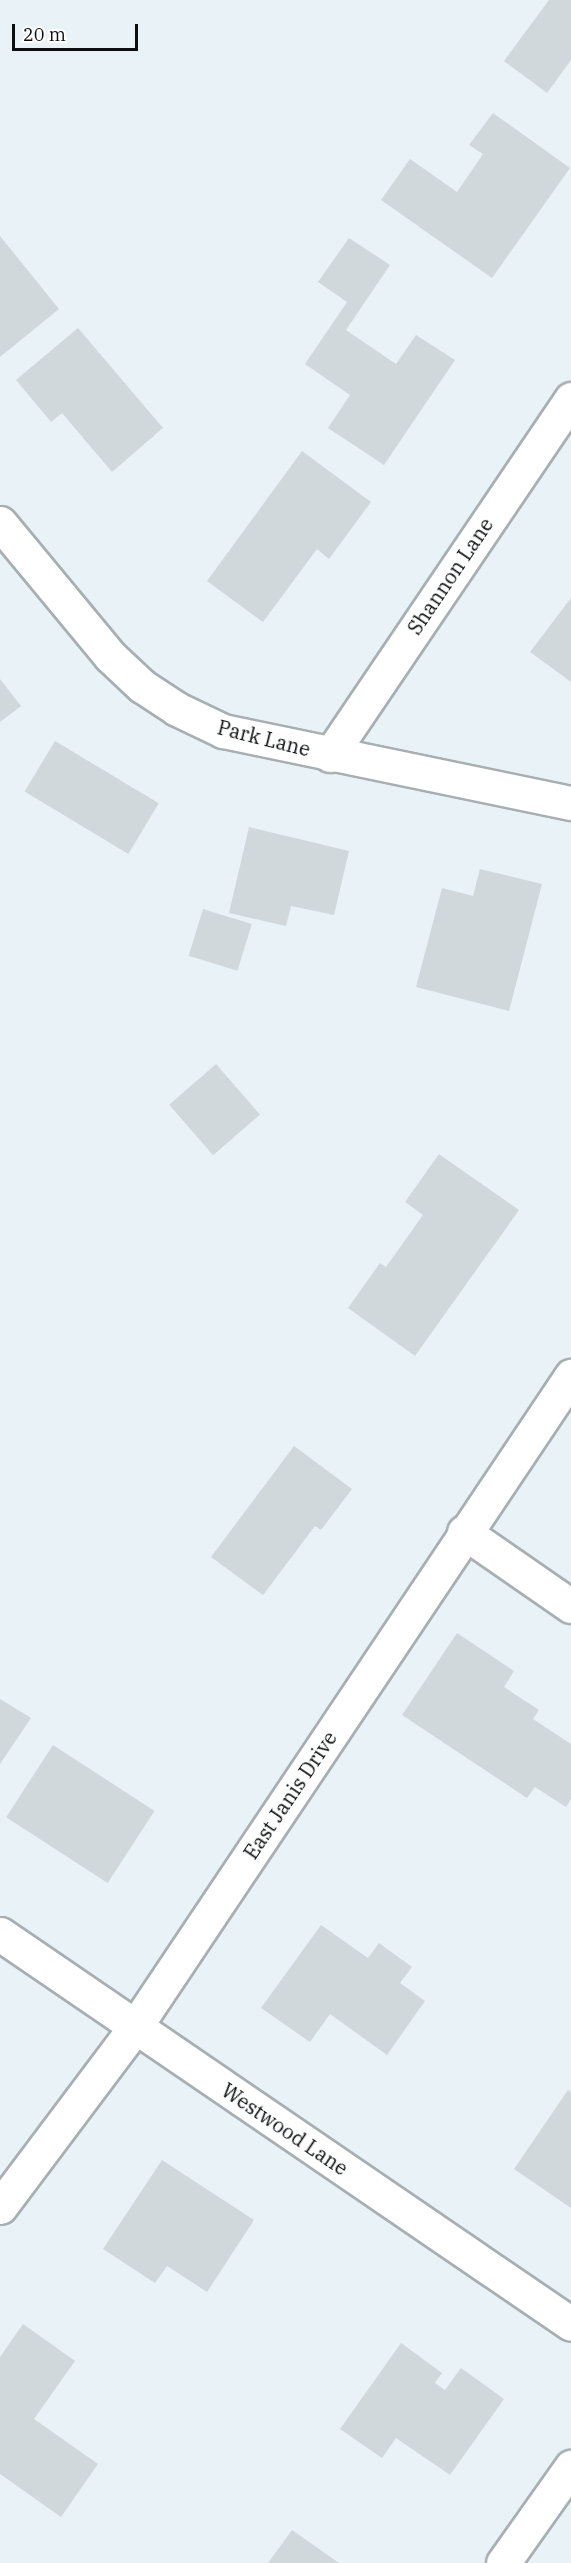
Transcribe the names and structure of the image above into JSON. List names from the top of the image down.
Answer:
{
  "streets": {
    "street": [
      "Shannon Lane",
      "Park Lane",
      "East Janis Drive",
      "Westwood Lane"
    ]
  },
  "crossings": [
    ["Shannon Lane", "Park Lane"],
    ["East Janis Drive", "Westwood Lane"]
  ],
  "scale_bar": "20 m"
}
